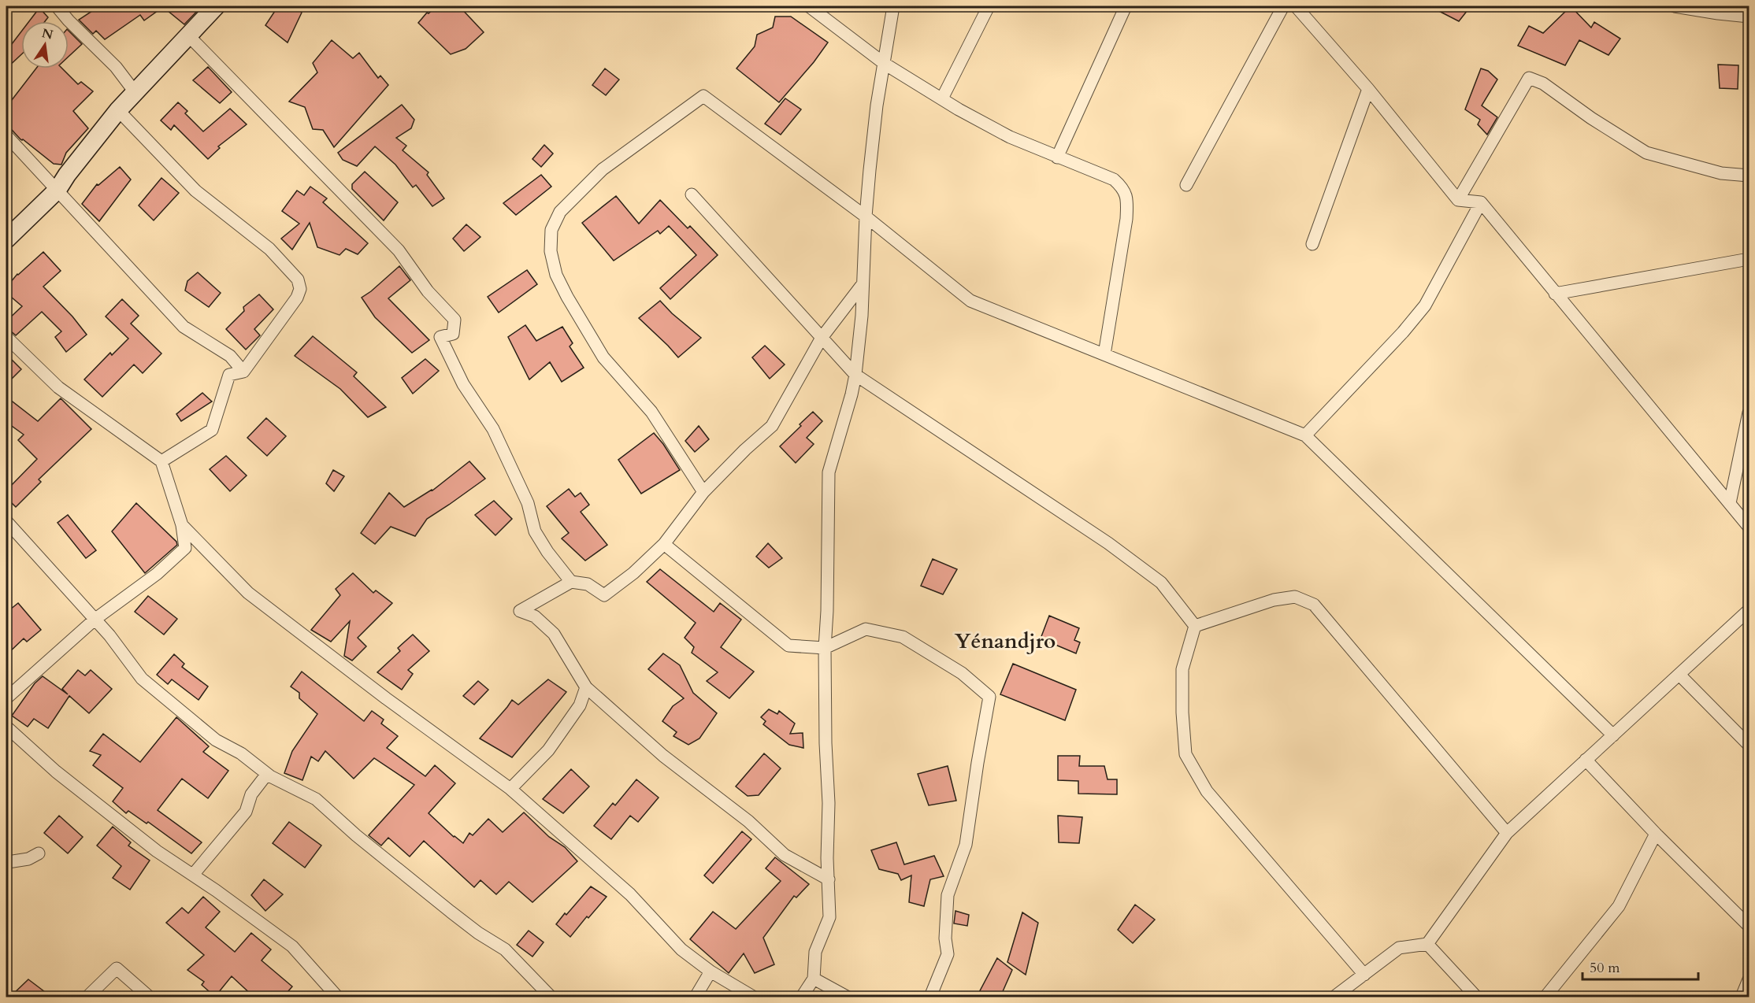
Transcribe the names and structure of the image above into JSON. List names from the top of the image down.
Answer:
{
  "districts": ["Yénandjro"],
  "scale_bar": "50 m",
  "north": "top"
}
